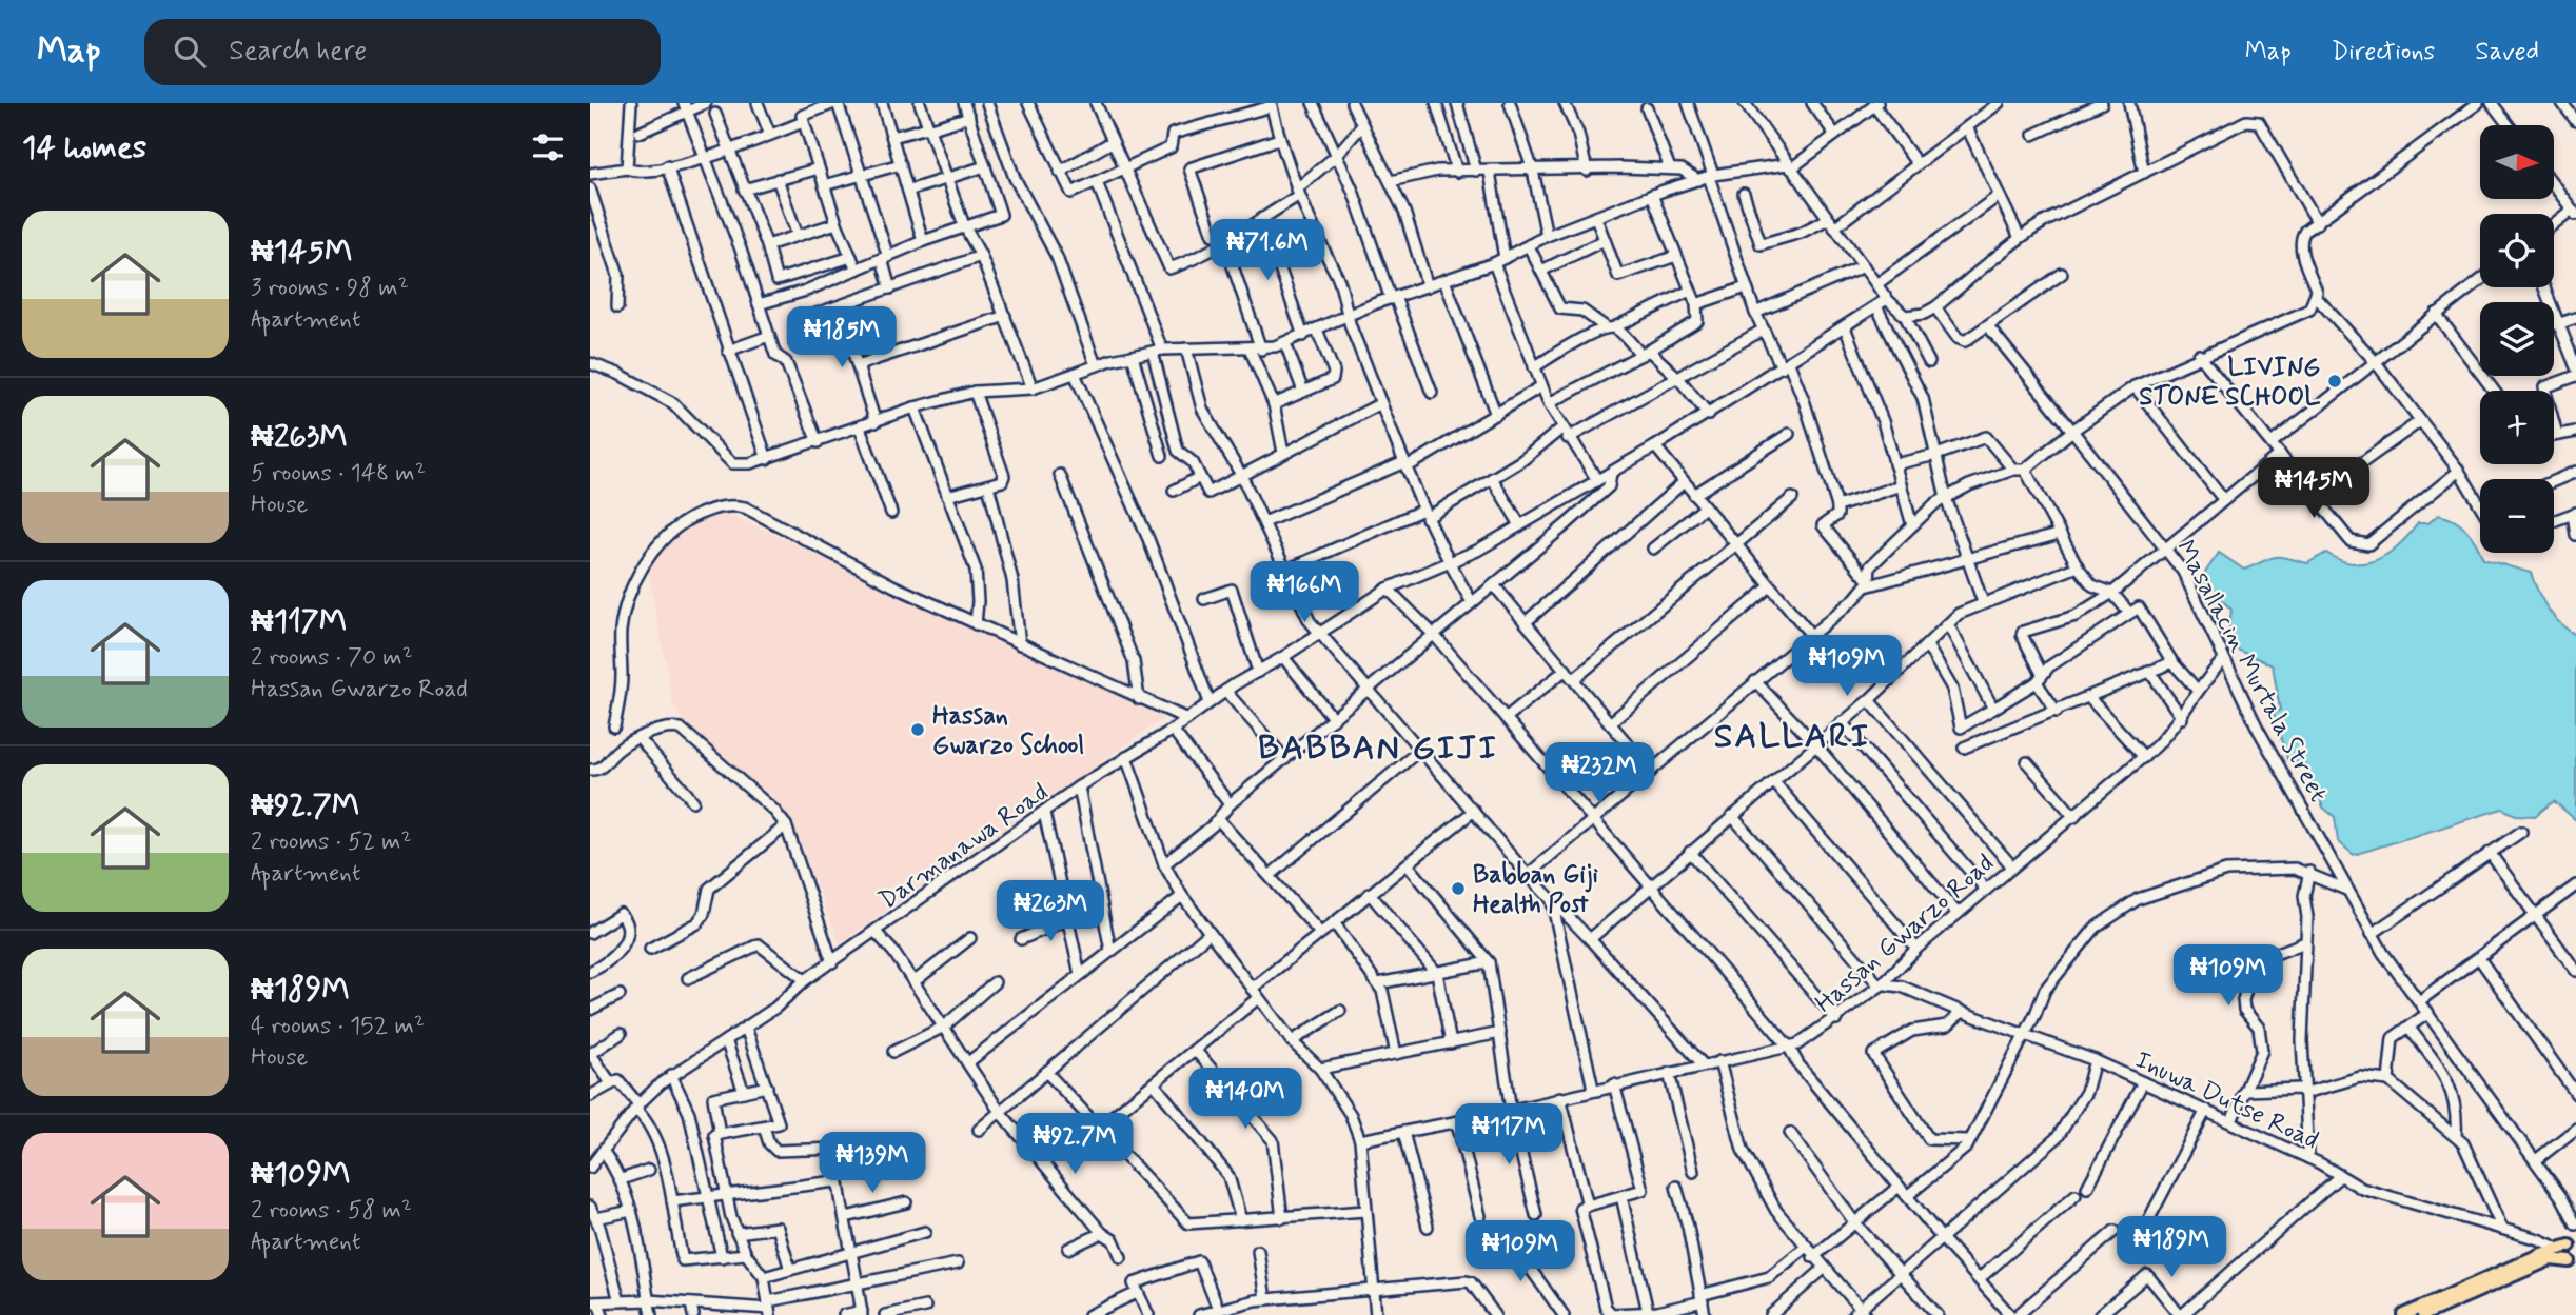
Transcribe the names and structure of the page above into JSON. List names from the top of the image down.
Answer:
{
  "streets": {
    "street": [
      "Masallacin Murtala Street",
      "Darmanawa Road",
      "Hassan Gwarzo Road",
      "Inuwa Dutse Road"
    ]
  },
  "crossings": [
    ["Masallacin Murtala Street", "Hassan Gwarzo Road"],
    ["Hassan Gwarzo Road", "Inuwa Dutse Road"]
  ],
  "districts": ["SALLARI", "BABBAN GIJI"],
  "places": ["LIVING STONE SCHOOL", "Hassan Gwarzo School", "Babban Giji Health Post"],
  "north": "right",
  "page": {
    "header": "Map",
    "search": "Search here",
    "nav": ["Map", "Directions", "Saved"],
    "heading": "14 homes",
    "map_buttons": ["+", "−"],
    "list": [
      {
        "name": "₦145M",
        "note": "3 rooms · 98 m² · Apartment"
      },
      {
        "name": "₦263M",
        "note": "5 rooms · 148 m² · House"
      },
      {
        "name": "₦117M",
        "note": "2 rooms · 70 m² · Hassan Gwarzo Road"
      },
      {
        "name": "₦92.7M",
        "note": "2 rooms · 52 m² · Apartment"
      },
      {
        "name": "₦189M",
        "note": "4 rooms · 152 m² · House"
      },
      {
        "name": "₦109M",
        "note": "2 rooms · 58 m² · Apartment"
      }
    ],
    "price": [
      "₦71.6M",
      "₦185M",
      "₦145M",
      "₦166M",
      "₦109M",
      "₦232M",
      "₦263M",
      "₦109M",
      "₦140M",
      "₦117M",
      "₦92.7M",
      "₦139M",
      "₦189M",
      "₦109M"
    ]
  }
}
